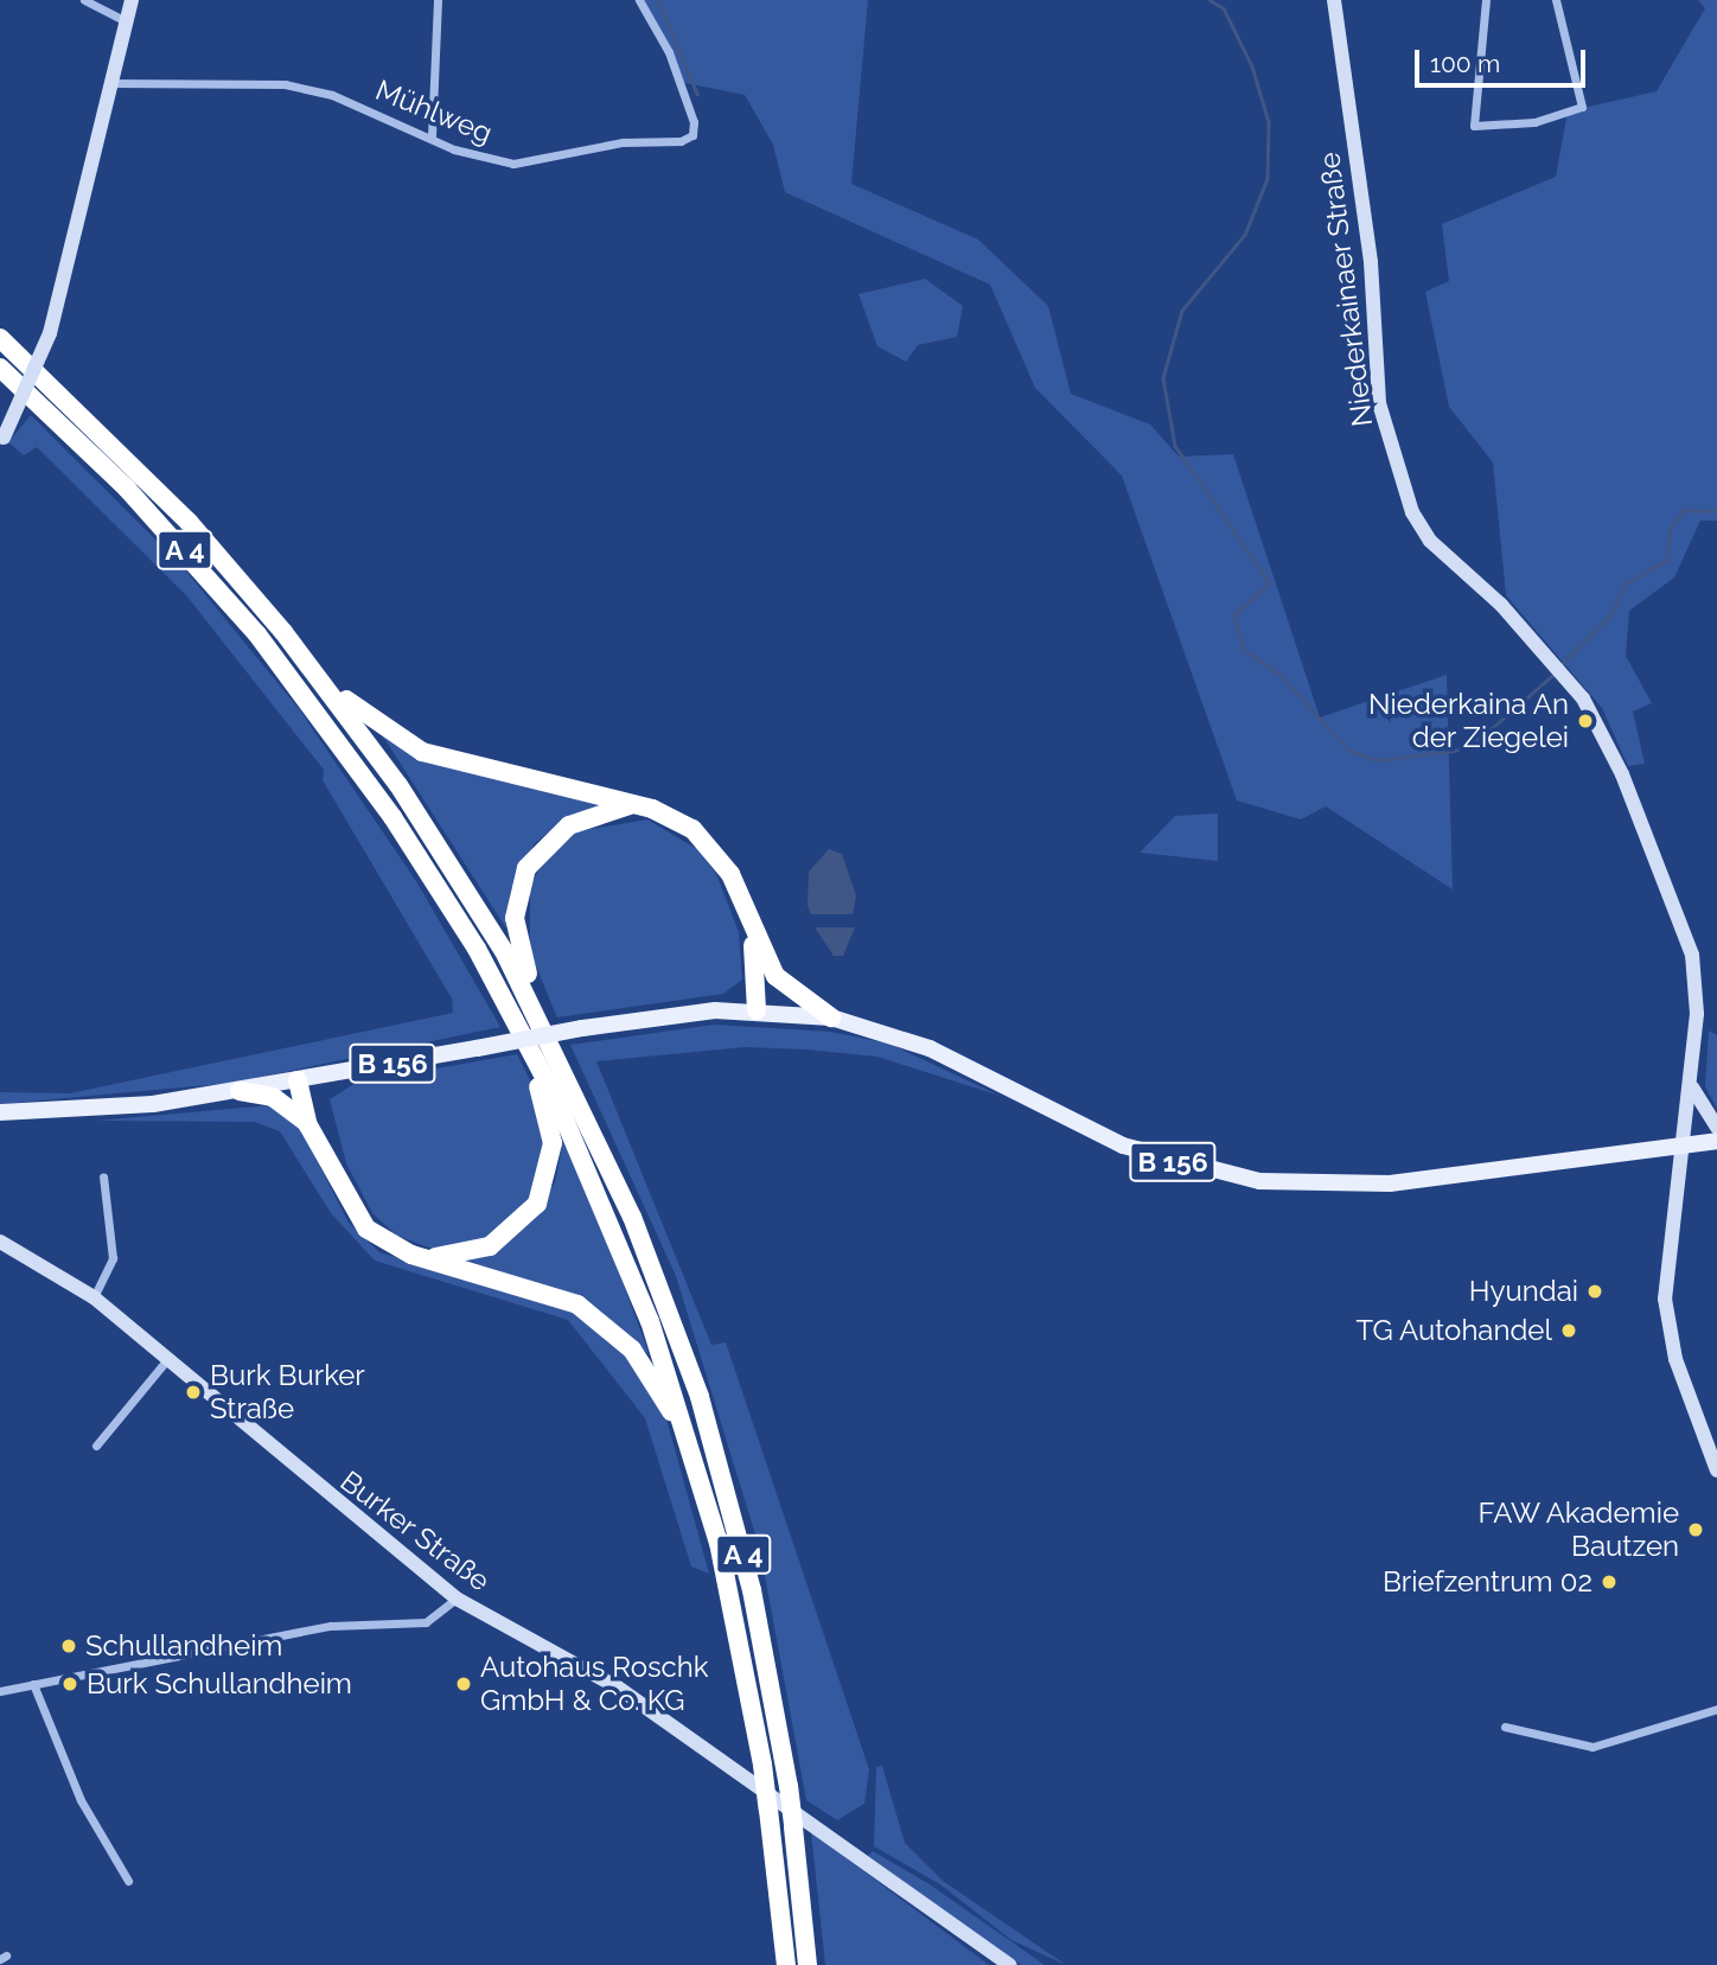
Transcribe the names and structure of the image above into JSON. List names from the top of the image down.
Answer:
{
  "streets": {
    "highway": ["A 4"],
    "main road": ["B 156"],
    "street": ["Mühlweg", "Niederkainaer Straße", "Burker Straße"]
  },
  "crossings": [
    ["Niederkainaer Straße", "B 156"]
  ],
  "places": [
    "Niederkaina An der Ziegelei",
    "Hyundai",
    "TG Autohandel",
    "Burk Burker Straße",
    "FAW Akademie Bautzen",
    "Briefzentrum 02",
    "Schullandheim",
    "Burk Schullandheim",
    "Autohaus Roschk GmbH & Co. KG"
  ],
  "scale_bar": "100 m"
}
